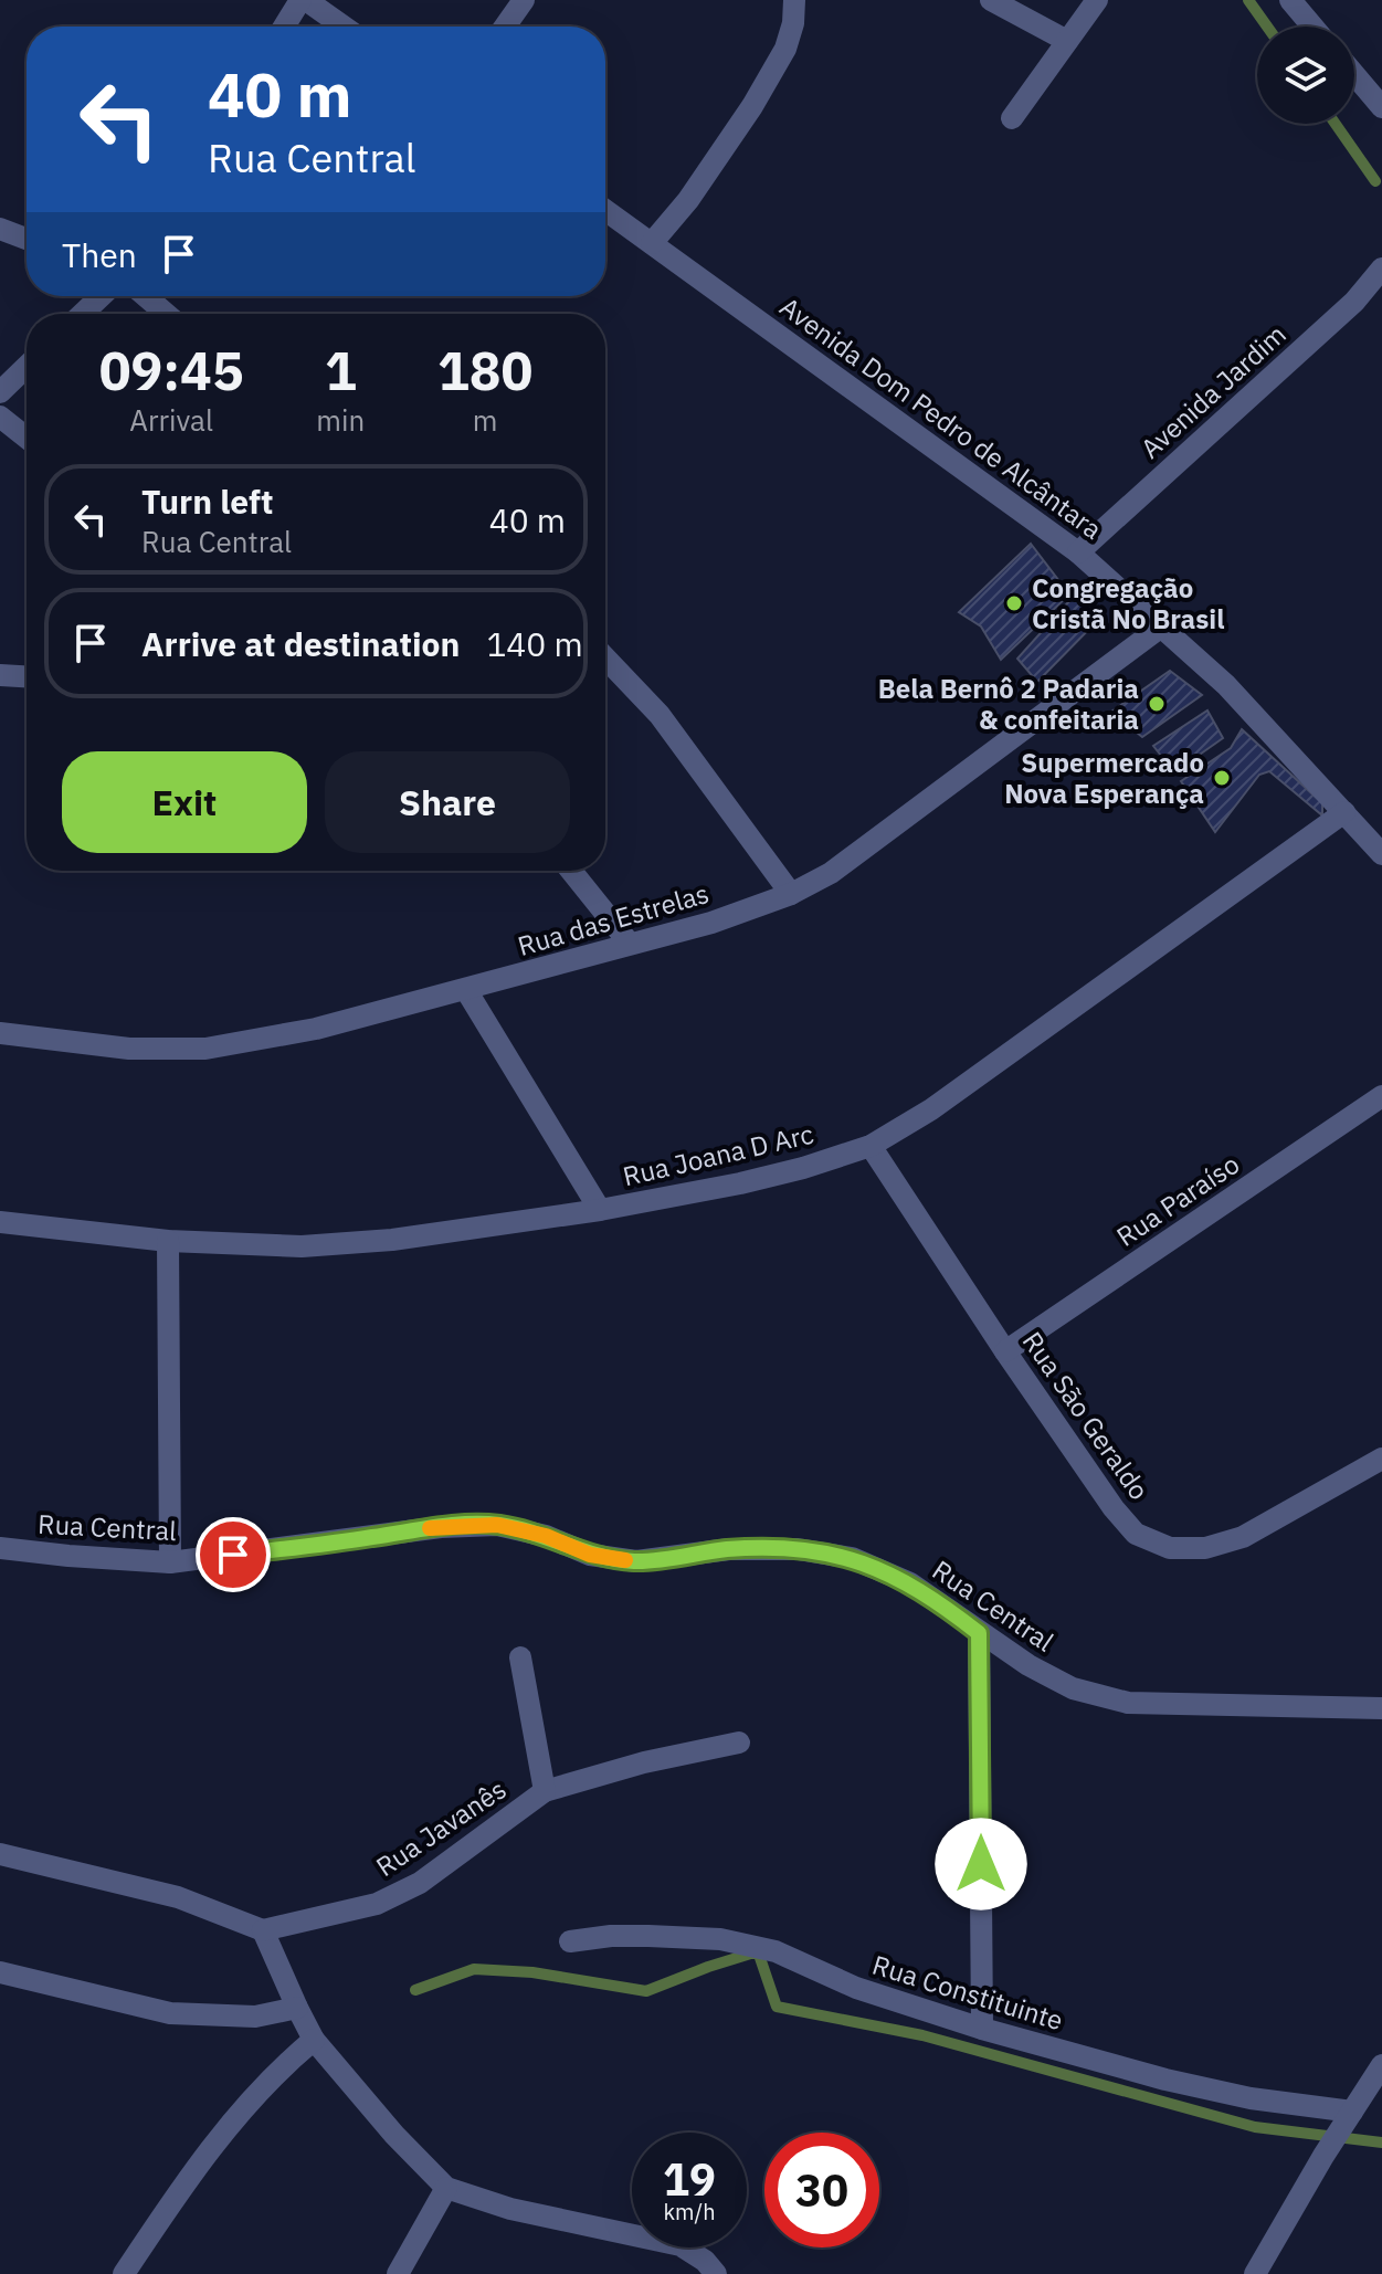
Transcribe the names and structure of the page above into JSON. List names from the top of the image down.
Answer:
{
  "streets": {
    "street": [
      "Avenida Jardim",
      "Avenida Dom Pedro de Alcântara",
      "Rua das Estrelas",
      "Rua Joana D Arc",
      "Rua Paraíso",
      "Rua São Geraldo",
      "Rua Central",
      "Rua Javanês",
      "Rua Constituinte"
    ]
  },
  "crossings": [
    ["Avenida Jardim", "Avenida Dom Pedro de Alcântara"],
    ["Avenida Dom Pedro de Alcântara", "Rua das Estrelas"],
    ["Avenida Dom Pedro de Alcântara", "Rua Joana D Arc"],
    ["Rua Joana D Arc", "Rua São Geraldo"],
    ["Rua Paraíso", "Rua São Geraldo"]
  ],
  "places": ["Congregação Cristã No Brasil", "Bela Bernô 2 Padaria & confeitaria", "Supermercado Nova Esperança"],
  "page": {
    "turn": ["40 m", "Rua Central"],
    "then": "Then",
    "eta": [
      "09:45",
      "Arrival",
      "1",
      "min",
      "180",
      "m"
    ],
    "list": [
      {
        "name": "Turn left",
        "note": "Rua Central",
        "value": "40 m"
      },
      {
        "name": "Arrive at destination",
        "value": "140 m"
      }
    ],
    "buttons": ["Exit", "Share"],
    "speed": "19 km/h",
    "limit": "30"
  }
}
